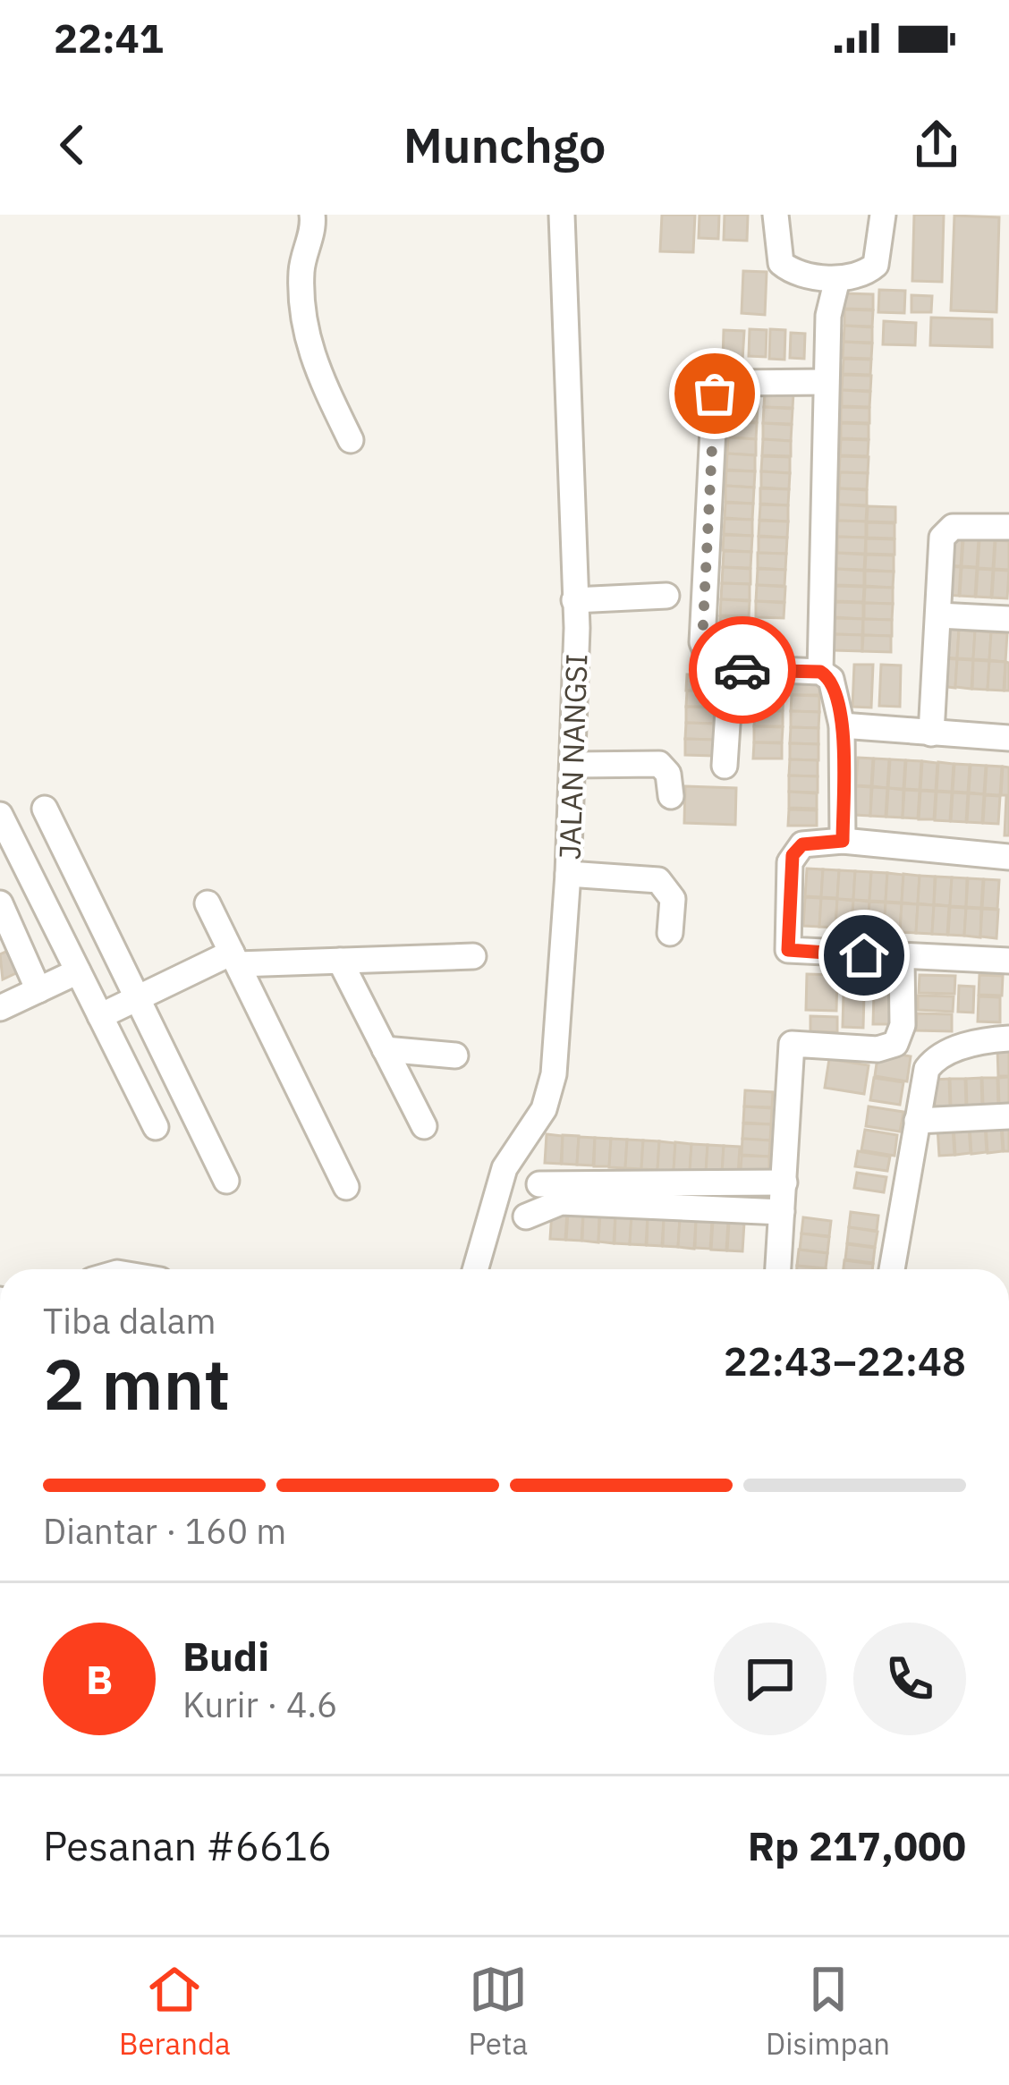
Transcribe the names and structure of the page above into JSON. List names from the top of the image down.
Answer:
{
  "streets": {
    "street": ["JALAN NANGSI"]
  },
  "page": {
    "status": "22:41",
    "header": "Munchgo",
    "heading": ["2 mnt", "Tiba dalam", "22:43–22:48"],
    "panel": [
      "Budi",
      "Kurir · 4.6",
      "Pesanan #6616",
      "Rp 217,000"
    ],
    "bar": "Diantar · 160 m",
    "round": "B",
    "tabs": ["Beranda", "Peta", "Disimpan"]
  }
}
